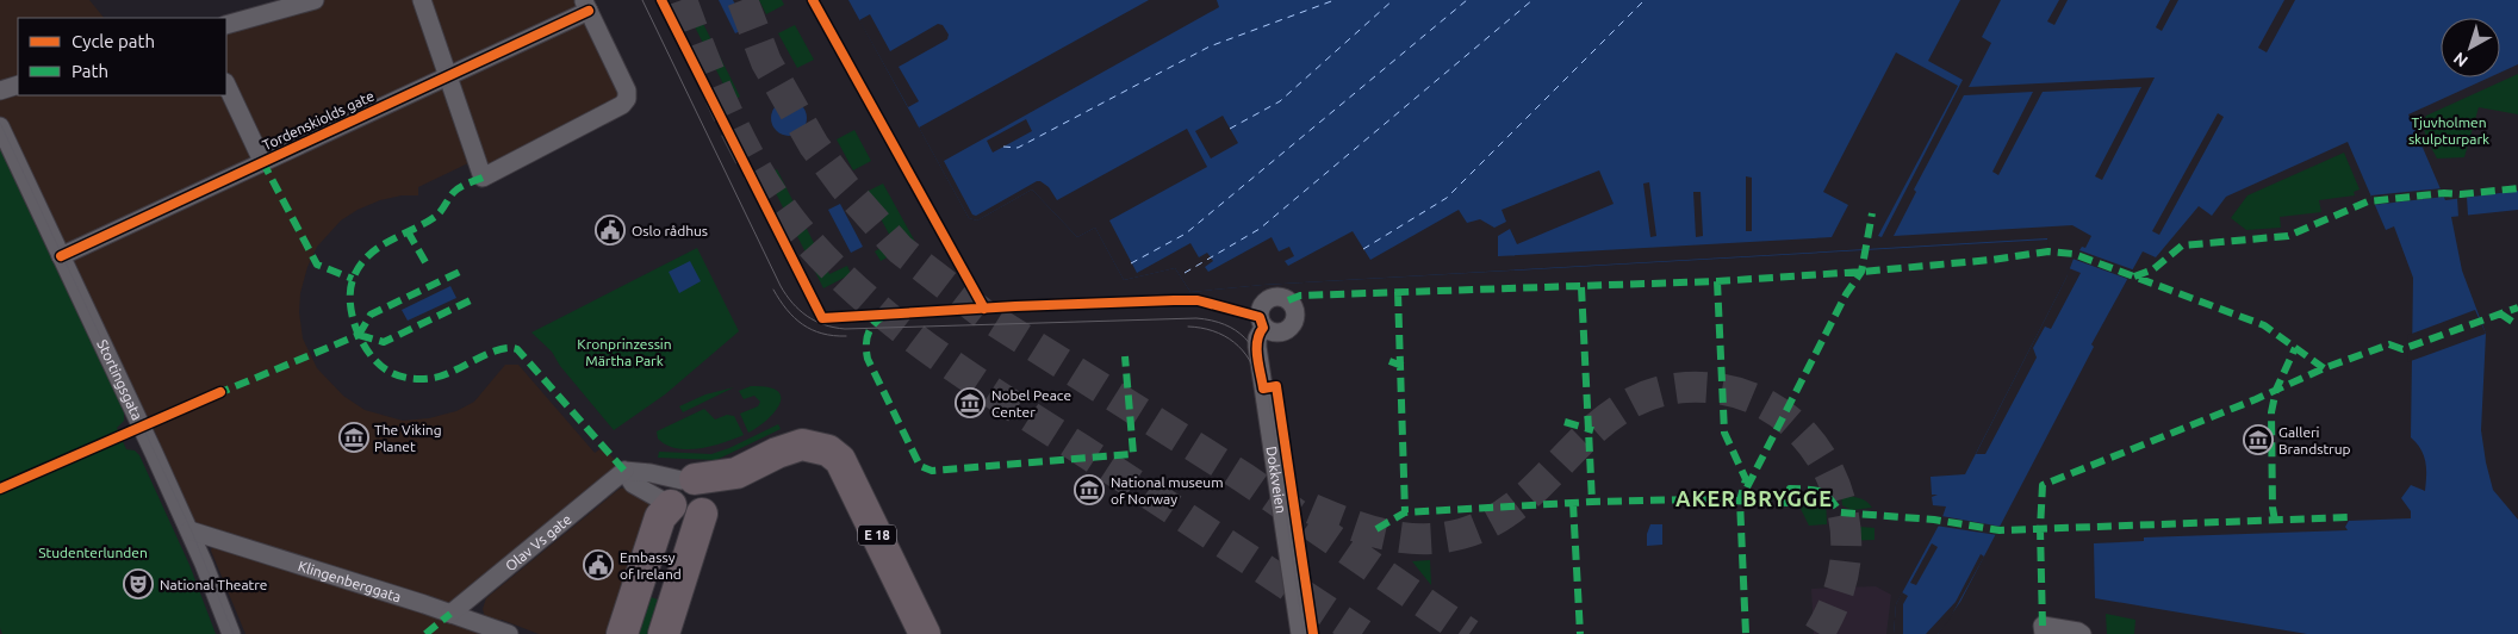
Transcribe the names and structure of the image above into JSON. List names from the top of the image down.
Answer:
{
  "streets": {
    "highway": ["E 18"],
    "street": [
      "Tordenskiolds gate",
      "Stortingsgata",
      "Dokkveien",
      "Olav Vs gate",
      "Klingenberggata"
    ]
  },
  "crossings": [
    ["Tordenskiolds gate", "Stortingsgata"],
    ["Stortingsgata", "Klingenberggata"],
    ["Olav Vs gate", "Klingenberggata"]
  ],
  "districts": ["AKER BRYGGE"],
  "parks": ["Tjuvholmen skulpturpark", "Kronprinzessin Märtha Park", "Studenterlunden"],
  "places": {
    "public building": ["Oslo rådhus", "Embassy of Ireland"],
    "museum": [
      "Nobel Peace Center",
      "The Viking Planet",
      "Galleri Brandstrup",
      "National museum of Norway"
    ],
    "theatre": ["National Theatre"]
  },
  "legend": ["Cycle path", "Path"],
  "north": "bottom left"
}
